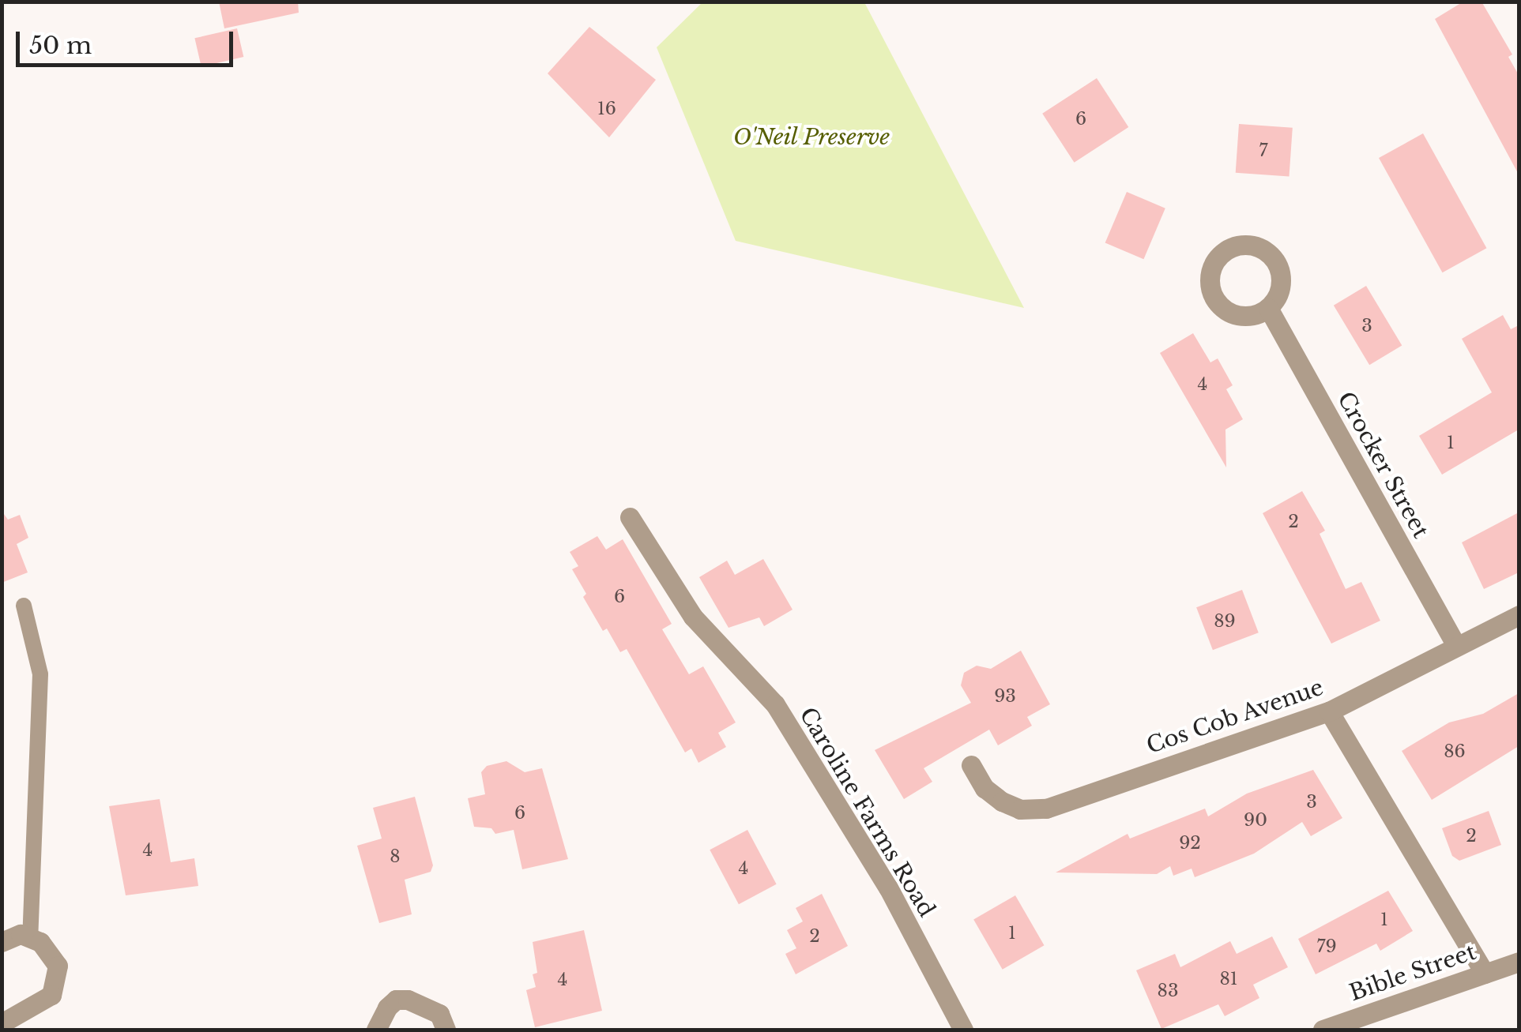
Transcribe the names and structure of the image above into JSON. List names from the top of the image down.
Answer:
{
  "streets": {
    "street": [
      "Crocker Street",
      "Cos Cob Avenue",
      "Caroline Farms Road",
      "Bible Street"
    ]
  },
  "crossings": [
    ["Crocker Street", "Cos Cob Avenue"]
  ],
  "parks": ["O'Neil Preserve"],
  "house_numbers": [
    "16",
    "6",
    "7",
    "3",
    "4",
    "1",
    "2",
    "6",
    "89",
    "93",
    "86",
    "3",
    "6",
    "90",
    "2",
    "92",
    "4",
    "8",
    "4",
    "1",
    "1",
    "2",
    "79",
    "81",
    "4",
    "83"
  ],
  "scale_bar": "50 m"
}
